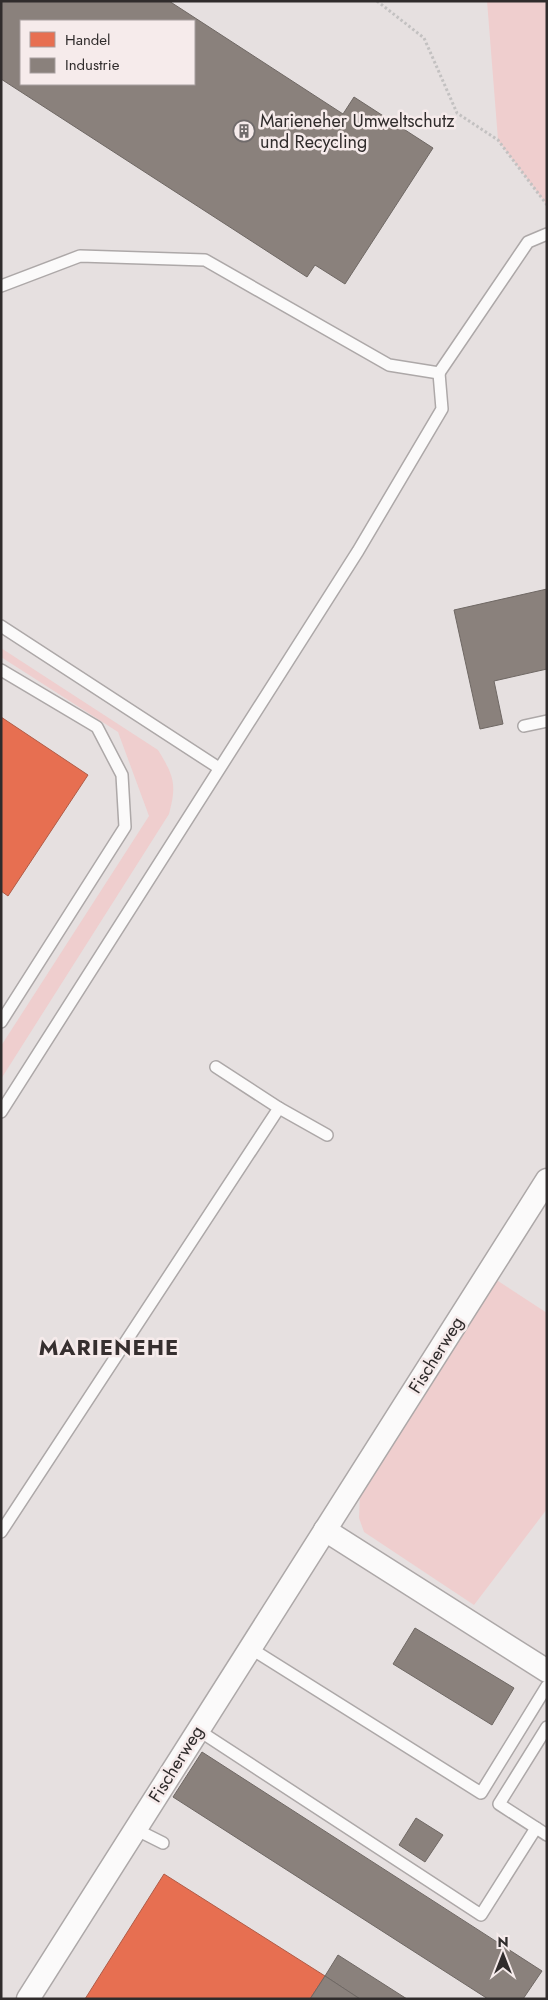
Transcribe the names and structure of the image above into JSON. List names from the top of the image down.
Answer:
{
  "streets": {
    "street": ["Fischerweg"]
  },
  "districts": ["MARIENEHE"],
  "places": {
    "building": ["Marieneher Umweltschutz und Recycling"]
  },
  "legend": ["Handel", "Industrie"],
  "north": "top"
}
